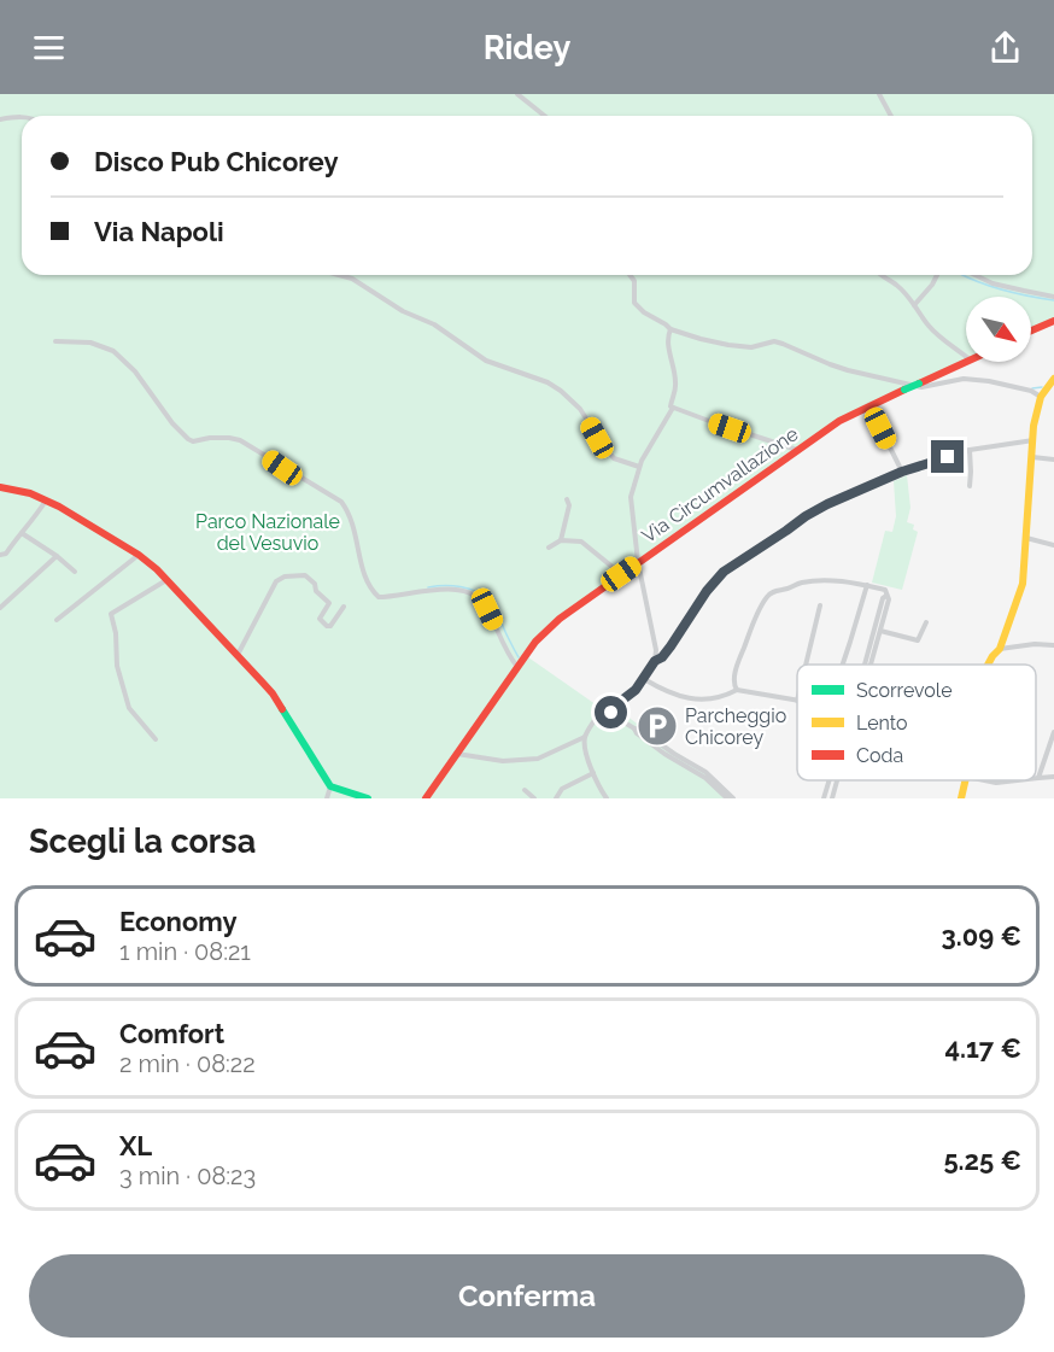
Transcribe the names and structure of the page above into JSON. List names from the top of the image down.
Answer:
{
  "streets": {
    "street": ["Via Circumvallazione"]
  },
  "parks": ["Parco Nazionale del Vesuvio"],
  "places": {
    "parking": ["Parcheggio Chicorey"]
  },
  "legend": ["Scorrevole", "Lento", "Coda"],
  "north": "bottom right",
  "page": {
    "header": "Ridey",
    "banner": ["Disco Pub Chicorey", "Via Napoli"],
    "heading": "Scegli la corsa",
    "list": [
      {
        "name": "Economy",
        "note": "1 min · 08:21",
        "value": "3.09 €"
      },
      {
        "name": "Comfort",
        "note": "2 min · 08:22",
        "value": "4.17 €"
      },
      {
        "name": "XL",
        "note": "3 min · 08:23",
        "value": "5.25 €"
      }
    ],
    "buttons": "Conferma"
  }
}
